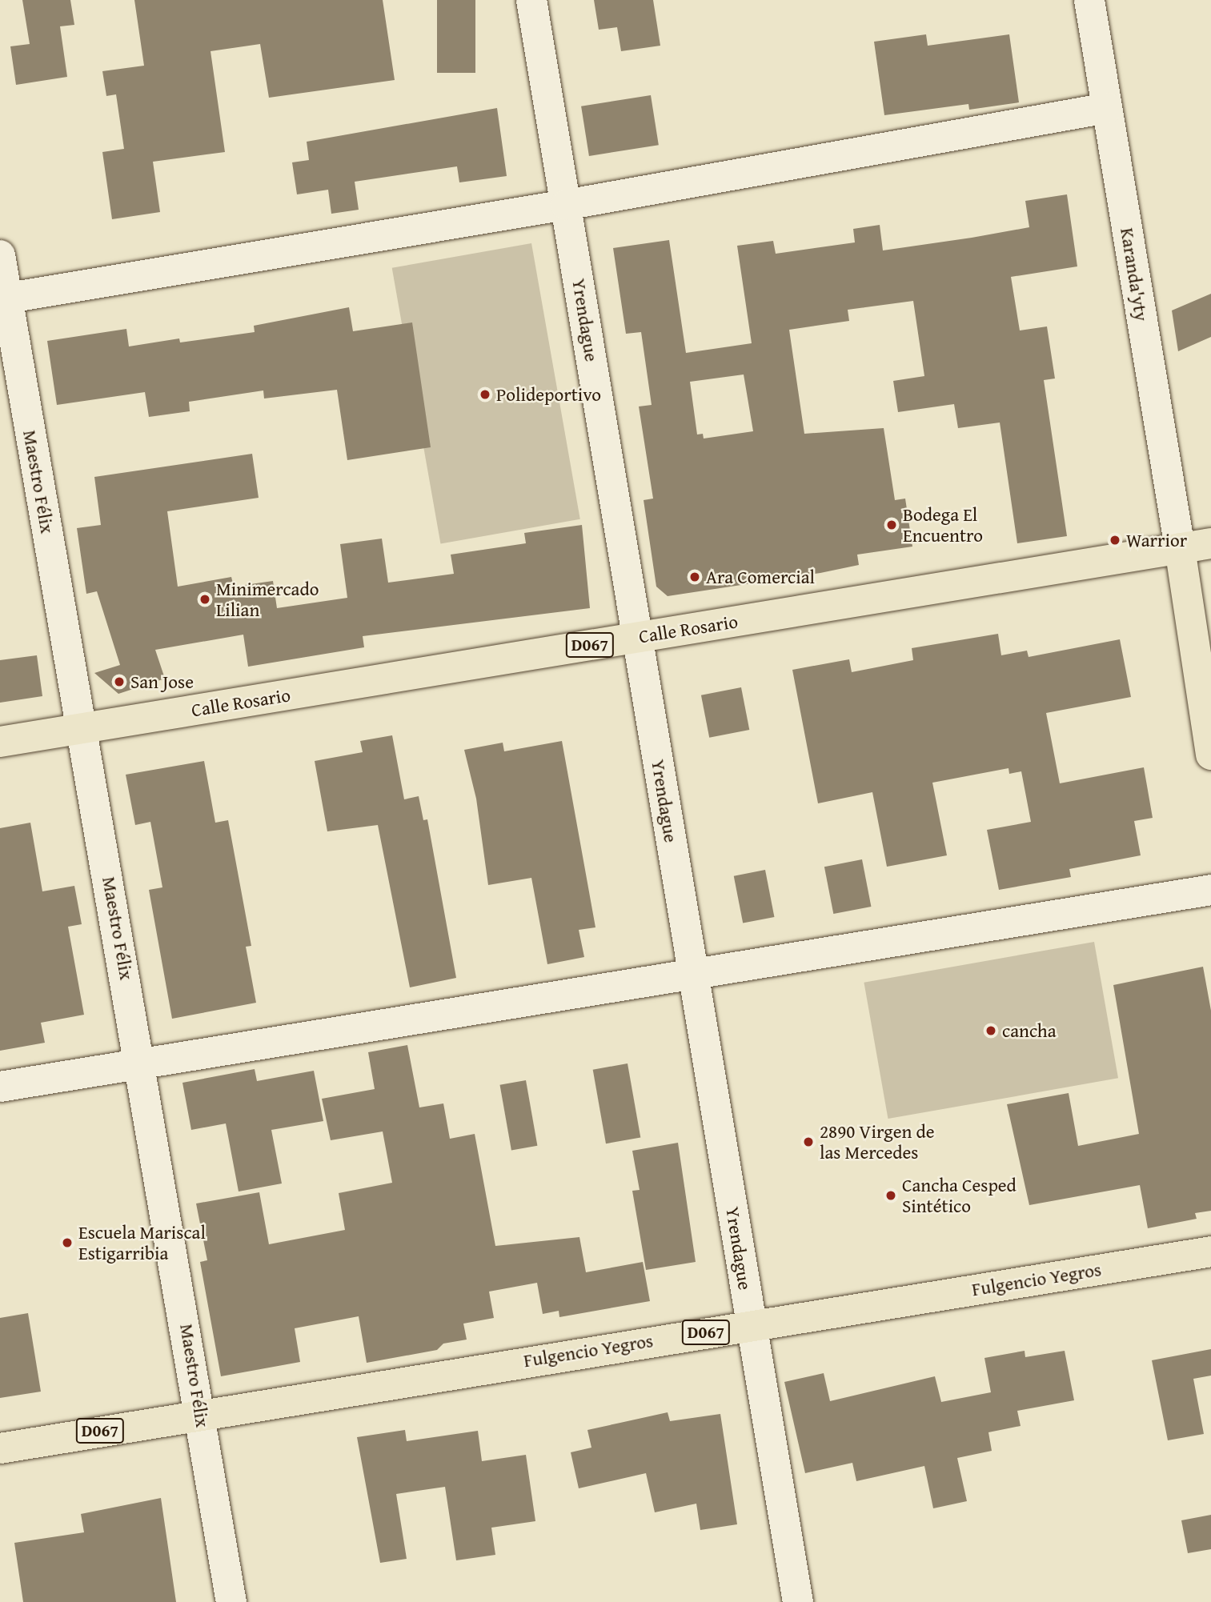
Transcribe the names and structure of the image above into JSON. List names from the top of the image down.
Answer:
{
  "streets": {
    "main road": ["Calle Rosario", "D067", "Fulgencio Yegros"],
    "street": ["Karanda'yty", "Yrendague", "Maestro Félix"]
  },
  "crossings": [
    ["Karanda'yty", "Calle Rosario"],
    ["Yrendague", "Calle Rosario"],
    ["Yrendague", "Fulgencio Yegros"],
    ["Maestro Félix", "Calle Rosario"],
    ["Maestro Félix", "Fulgencio Yegros"]
  ],
  "places": [
    "Polideportivo",
    "Bodega El Encuentro",
    "Warrior",
    "Ara Comercial",
    "Minimercado Lilian",
    "San Jose",
    "cancha",
    "2890 Virgen de las Mercedes",
    "Cancha Cesped Sintético",
    "Escuela Mariscal Estigarribia"
  ]
}
